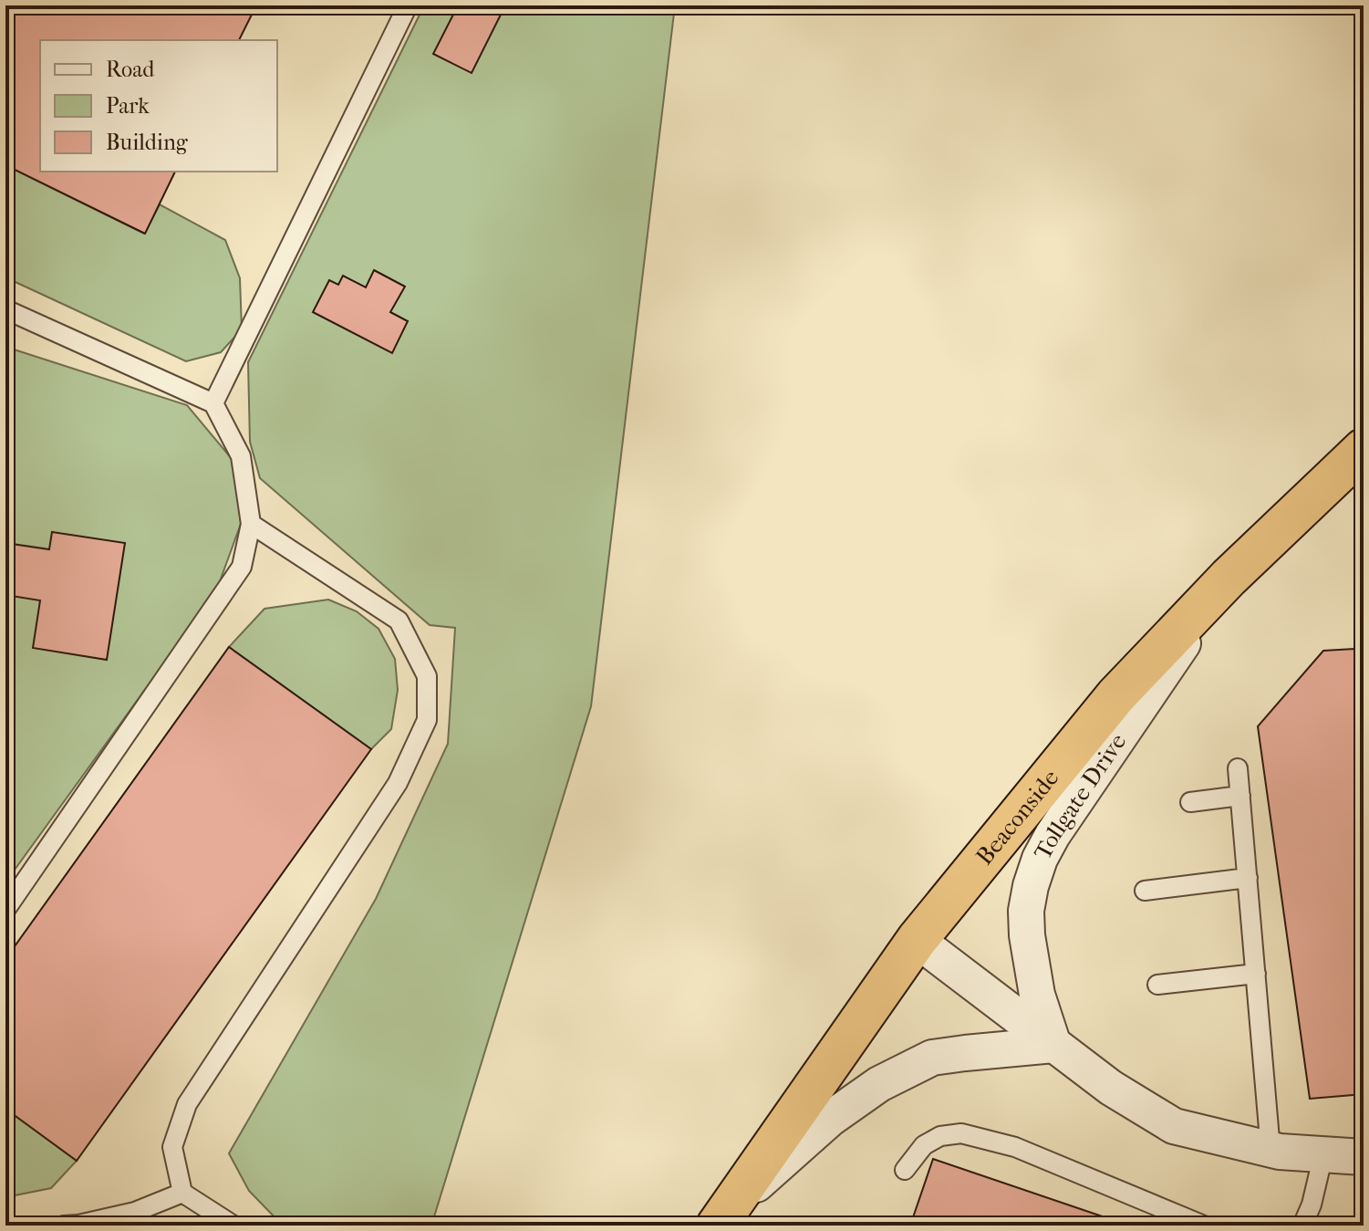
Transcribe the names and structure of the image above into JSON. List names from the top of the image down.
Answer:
{
  "streets": {
    "highway": ["Beaconside"],
    "street": ["Tollgate Drive"]
  },
  "crossings": [
    ["Tollgate Drive", "Beaconside"]
  ],
  "legend": ["Road", "Park", "Building"]
}
